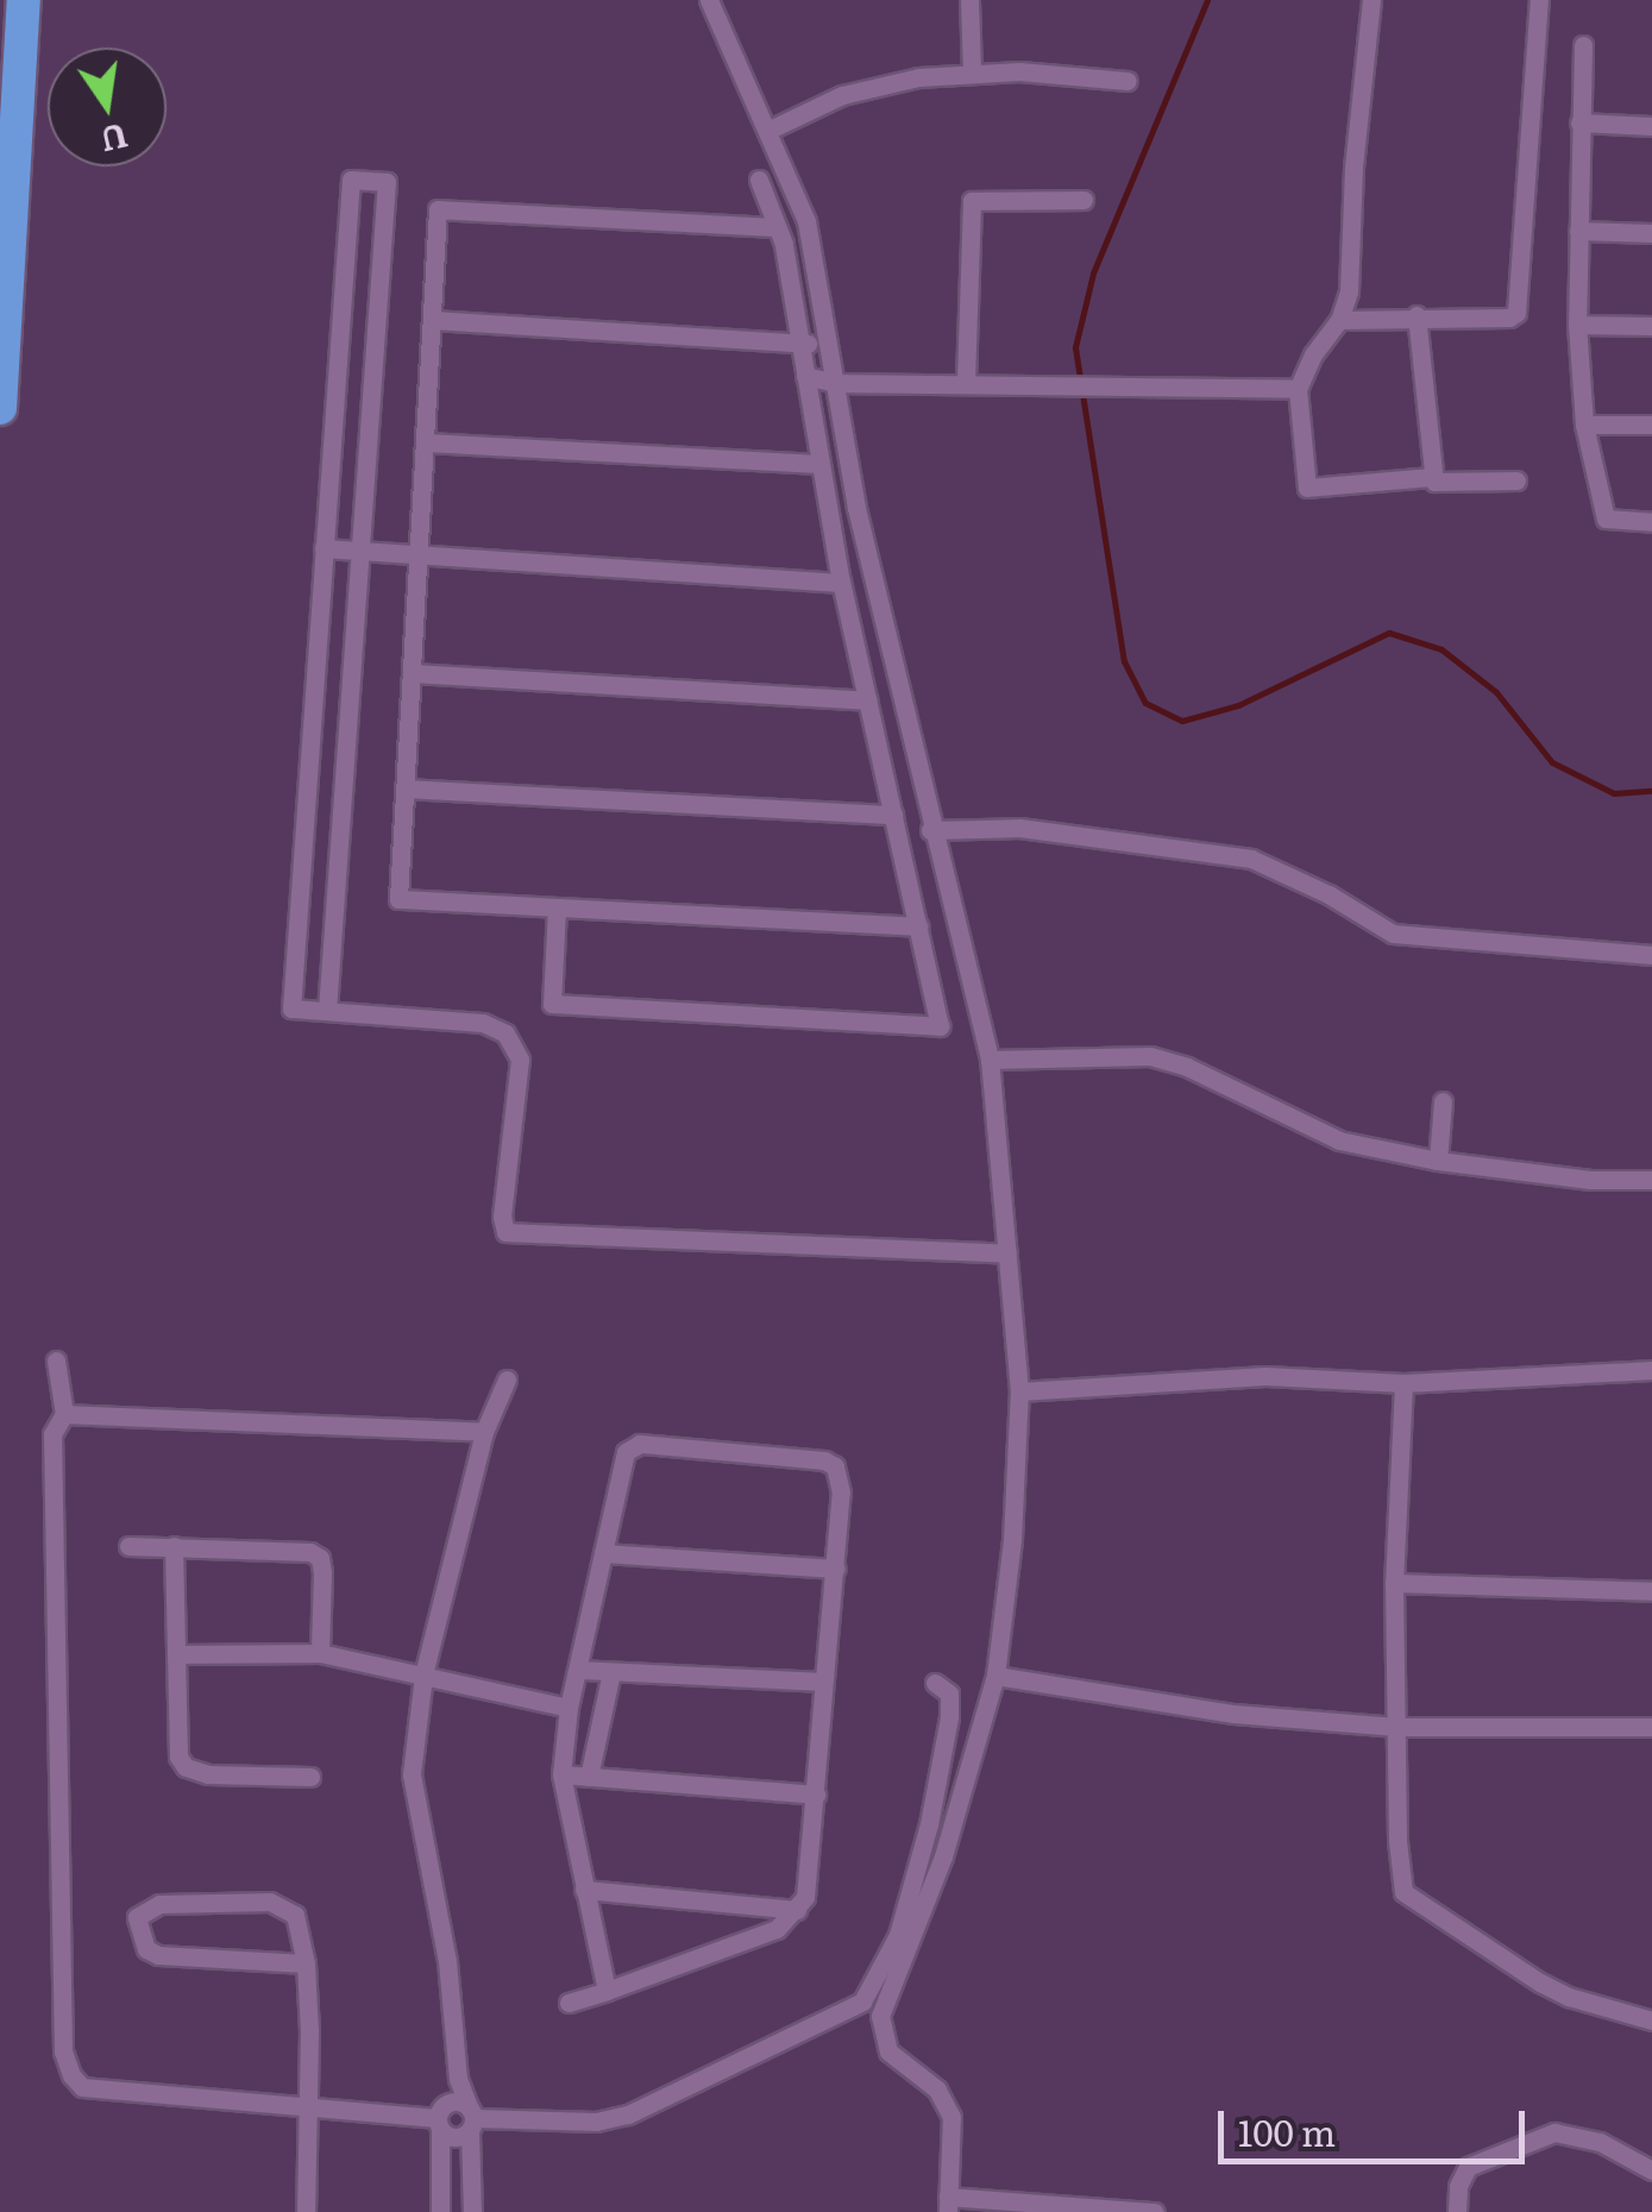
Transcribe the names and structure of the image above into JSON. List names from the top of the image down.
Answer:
{
  "scale_bar": "100 m",
  "north": "bottom"
}
